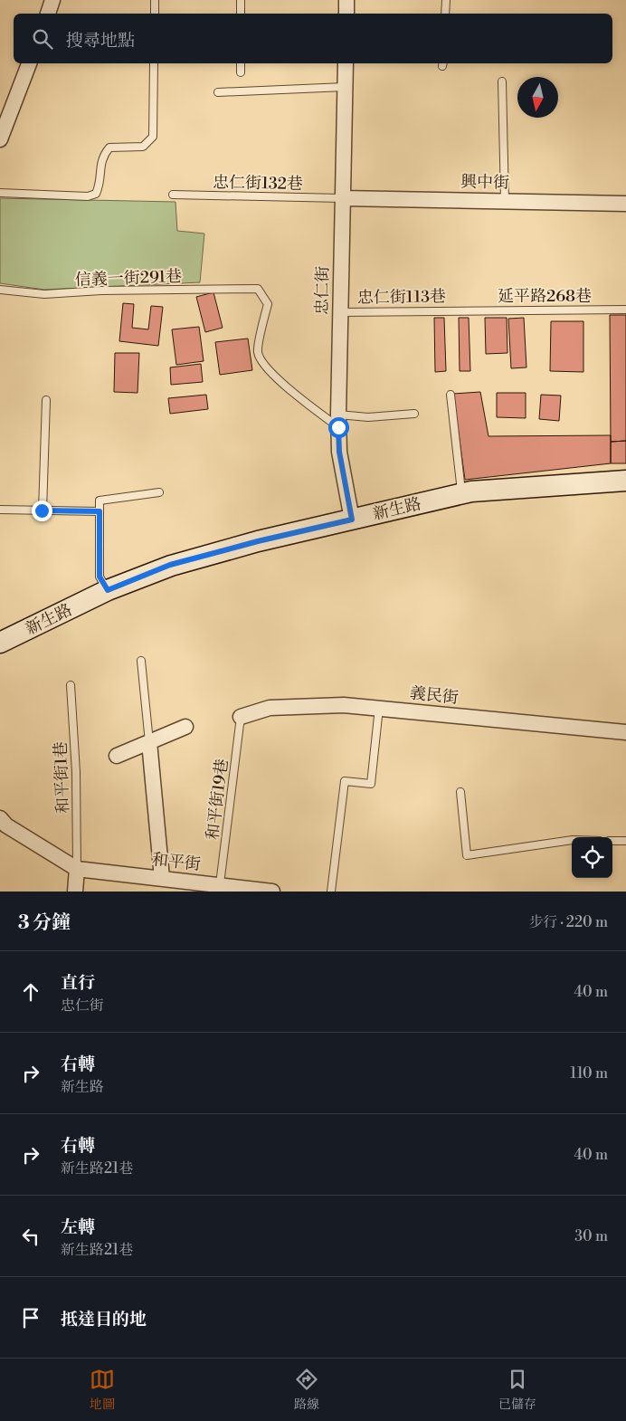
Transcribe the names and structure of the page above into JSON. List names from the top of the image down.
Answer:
{
  "streets": {
    "main road": ["新生路"],
    "street": [
      "興中街",
      "忠仁街",
      "義民街",
      "和平街"
    ],
    "lane": [
      "忠仁街132巷",
      "信義一街291巷",
      "延平路268巷",
      "忠仁街113巷",
      "和平街1巷",
      "和平街19巷"
    ]
  },
  "crossings": [
    ["興中街", "忠仁街132巷"],
    ["興中街", "忠仁街"],
    ["忠仁街132巷", "忠仁街"],
    ["信義一街291巷", "忠仁街"],
    ["忠仁街", "忠仁街113巷"],
    ["忠仁街", "新生路"],
    ["延平路268巷", "忠仁街113巷"],
    ["義民街", "和平街19巷"],
    ["和平街1巷", "和平街"],
    ["和平街19巷", "和平街"]
  ],
  "north": "bottom",
  "page": {
    "search": "搜尋地點",
    "heading": ["3 分鐘", "步行 · 220 m"],
    "list": [
      ["直行", "忠仁街", "40 m"],
      ["右轉", "新生路", "110 m"],
      ["右轉", "新生路21巷", "40 m"],
      ["左轉", "新生路21巷", "30 m"],
      "抵達目的地"
    ],
    "nav": ["地圖", "路線", "已儲存"]
  }
}
